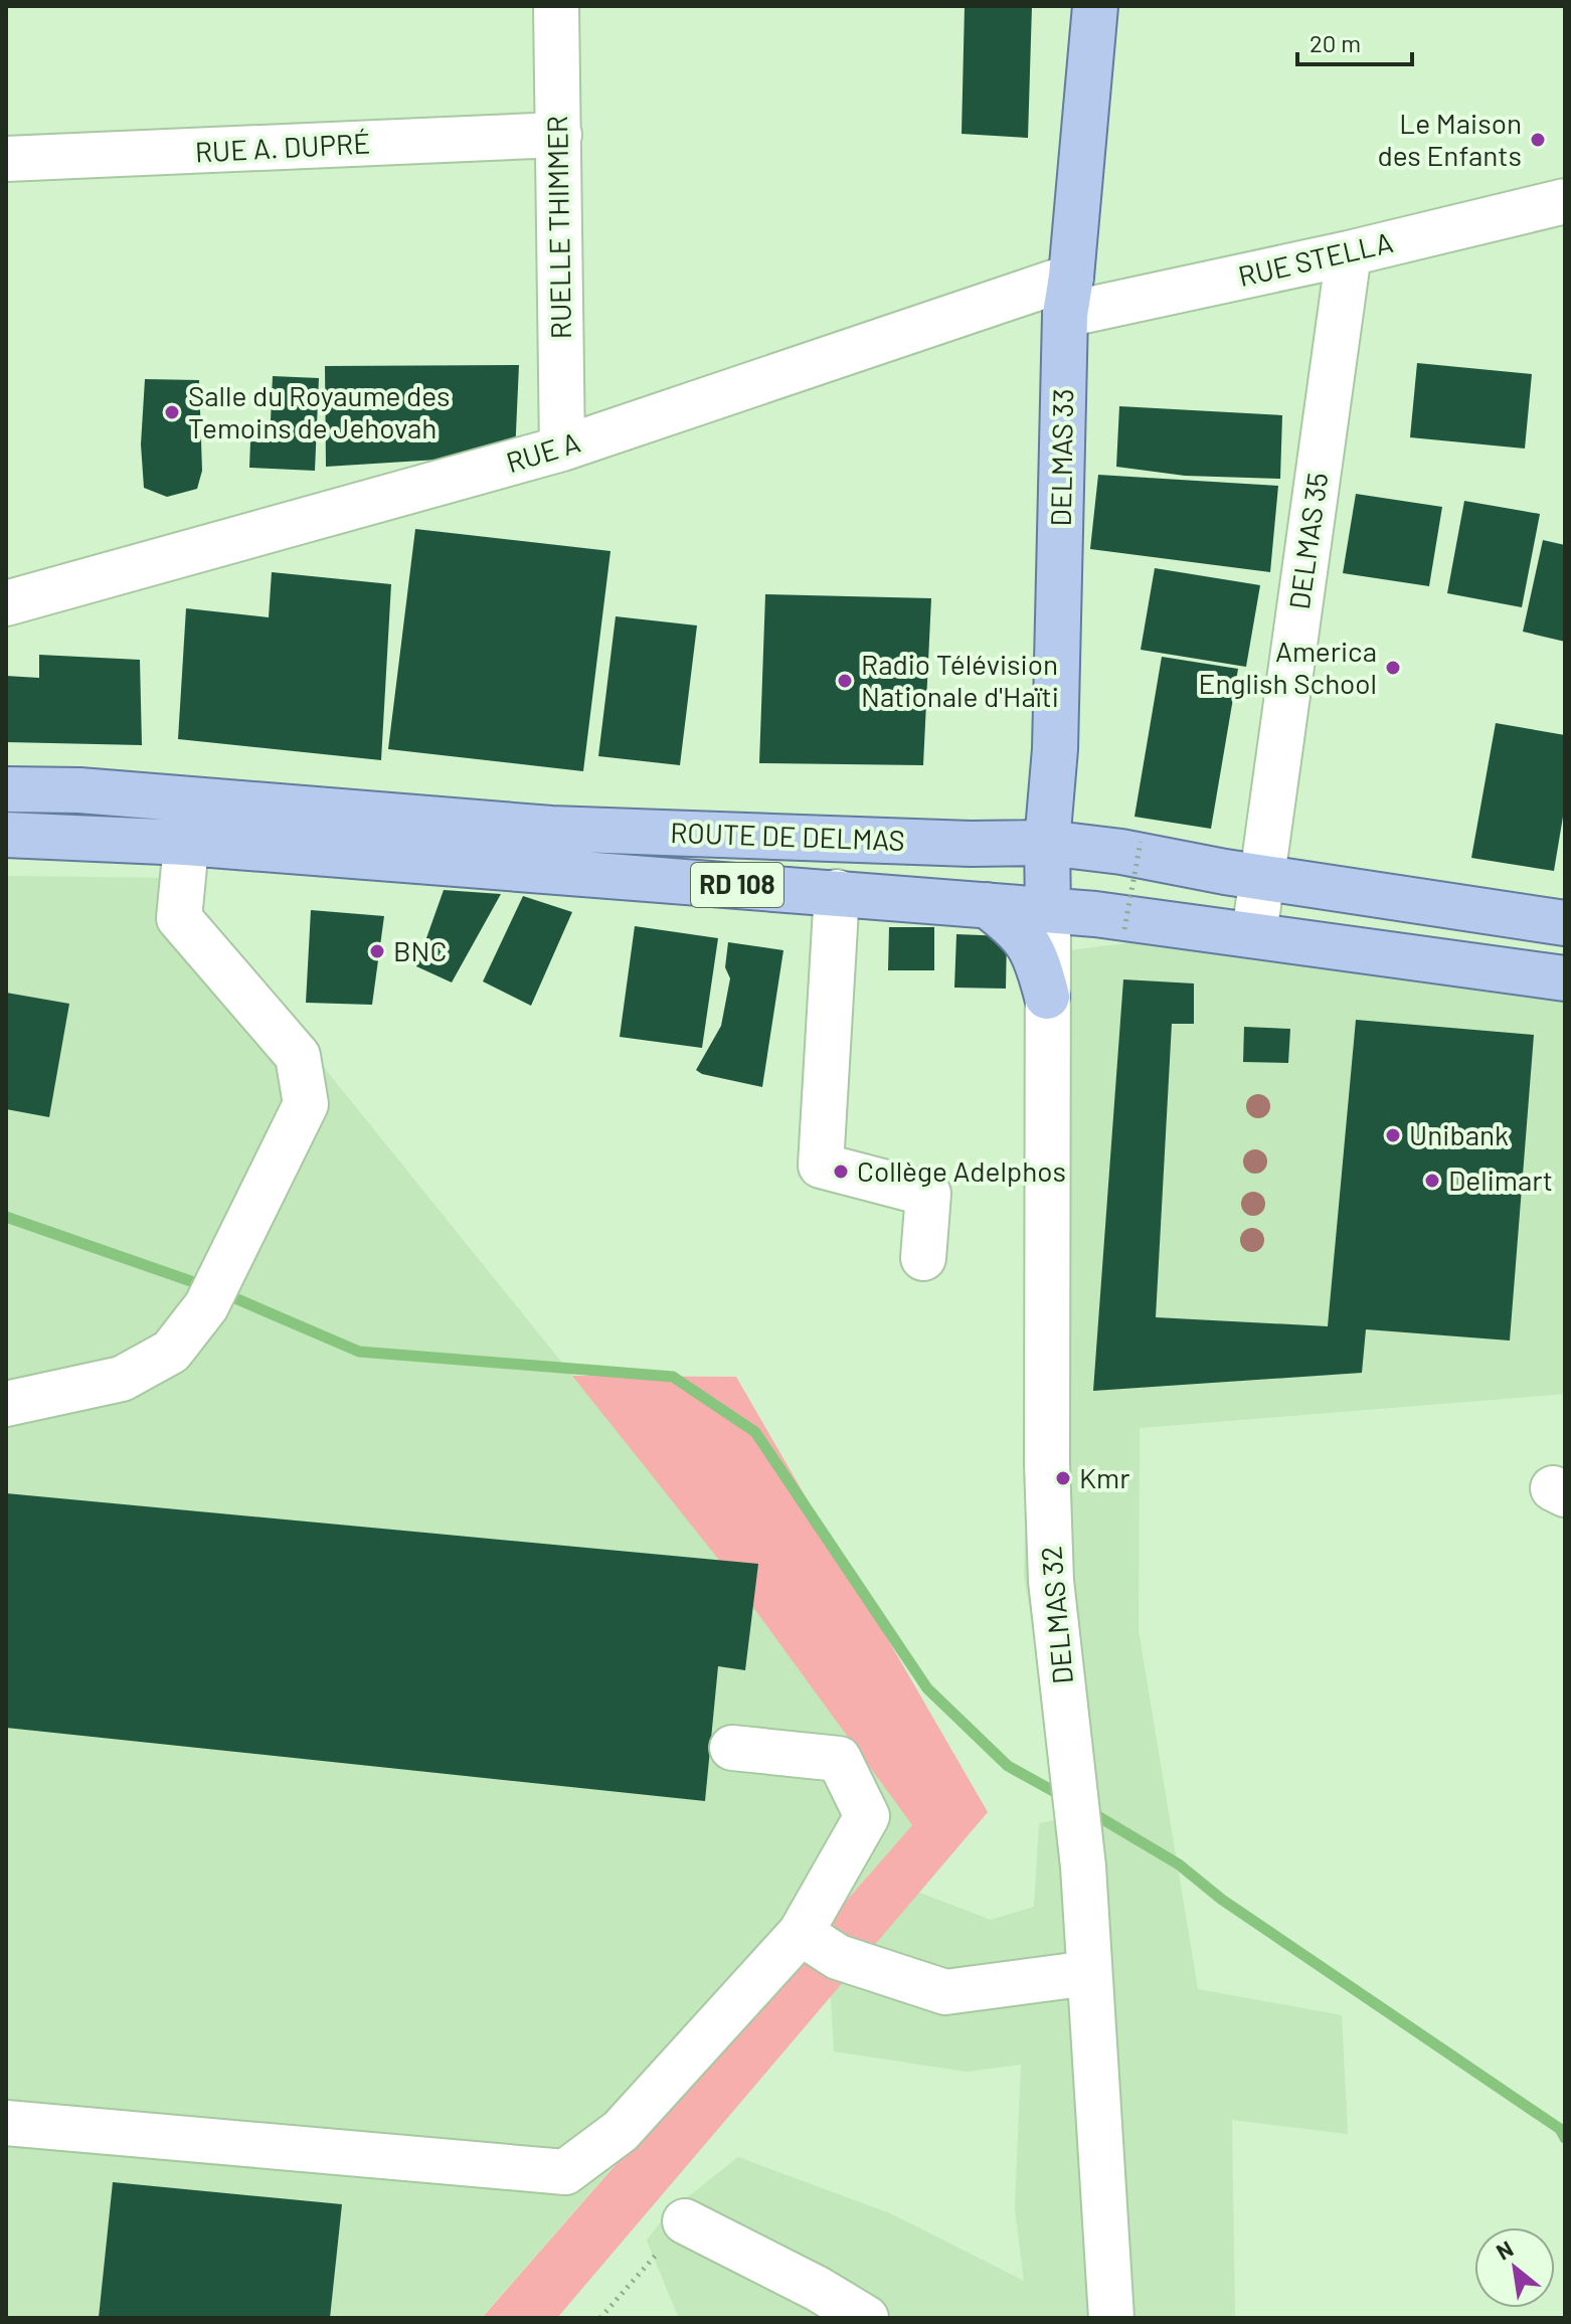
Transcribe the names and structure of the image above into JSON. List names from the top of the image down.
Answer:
{
  "streets": {
    "main road": ["DELMAS 33", "ROUTE DE DELMAS", "RD 108"],
    "street": [
      "RUE A. DUPRÉ",
      "RUELLE THIMMER",
      "RUE STELLA",
      "RUE A",
      "DELMAS 35",
      "DELMAS 32"
    ]
  },
  "crossings": [
    ["RUE A. DUPRÉ", "RUELLE THIMMER"],
    ["RUELLE THIMMER", "RUE A"],
    ["RUE STELLA", "RUE A"],
    ["RUE STELLA", "DELMAS 33"],
    ["RUE STELLA", "DELMAS 35"],
    ["RUE A", "DELMAS 33"],
    ["DELMAS 33", "ROUTE DE DELMAS"],
    ["DELMAS 33", "DELMAS 32"],
    ["DELMAS 35", "ROUTE DE DELMAS"],
    ["ROUTE DE DELMAS", "DELMAS 32"]
  ],
  "places": [
    "Le Maison des Enfants",
    "Salle du Royaume des Temoins de Jehovah",
    "America English School",
    "Radio Télévision Nationale d'Haïti",
    "BNC",
    "Unibank",
    "Collège Adelphos",
    "Delimart",
    "Kmr"
  ],
  "scale_bar": "20 m",
  "north": "top left"
}
